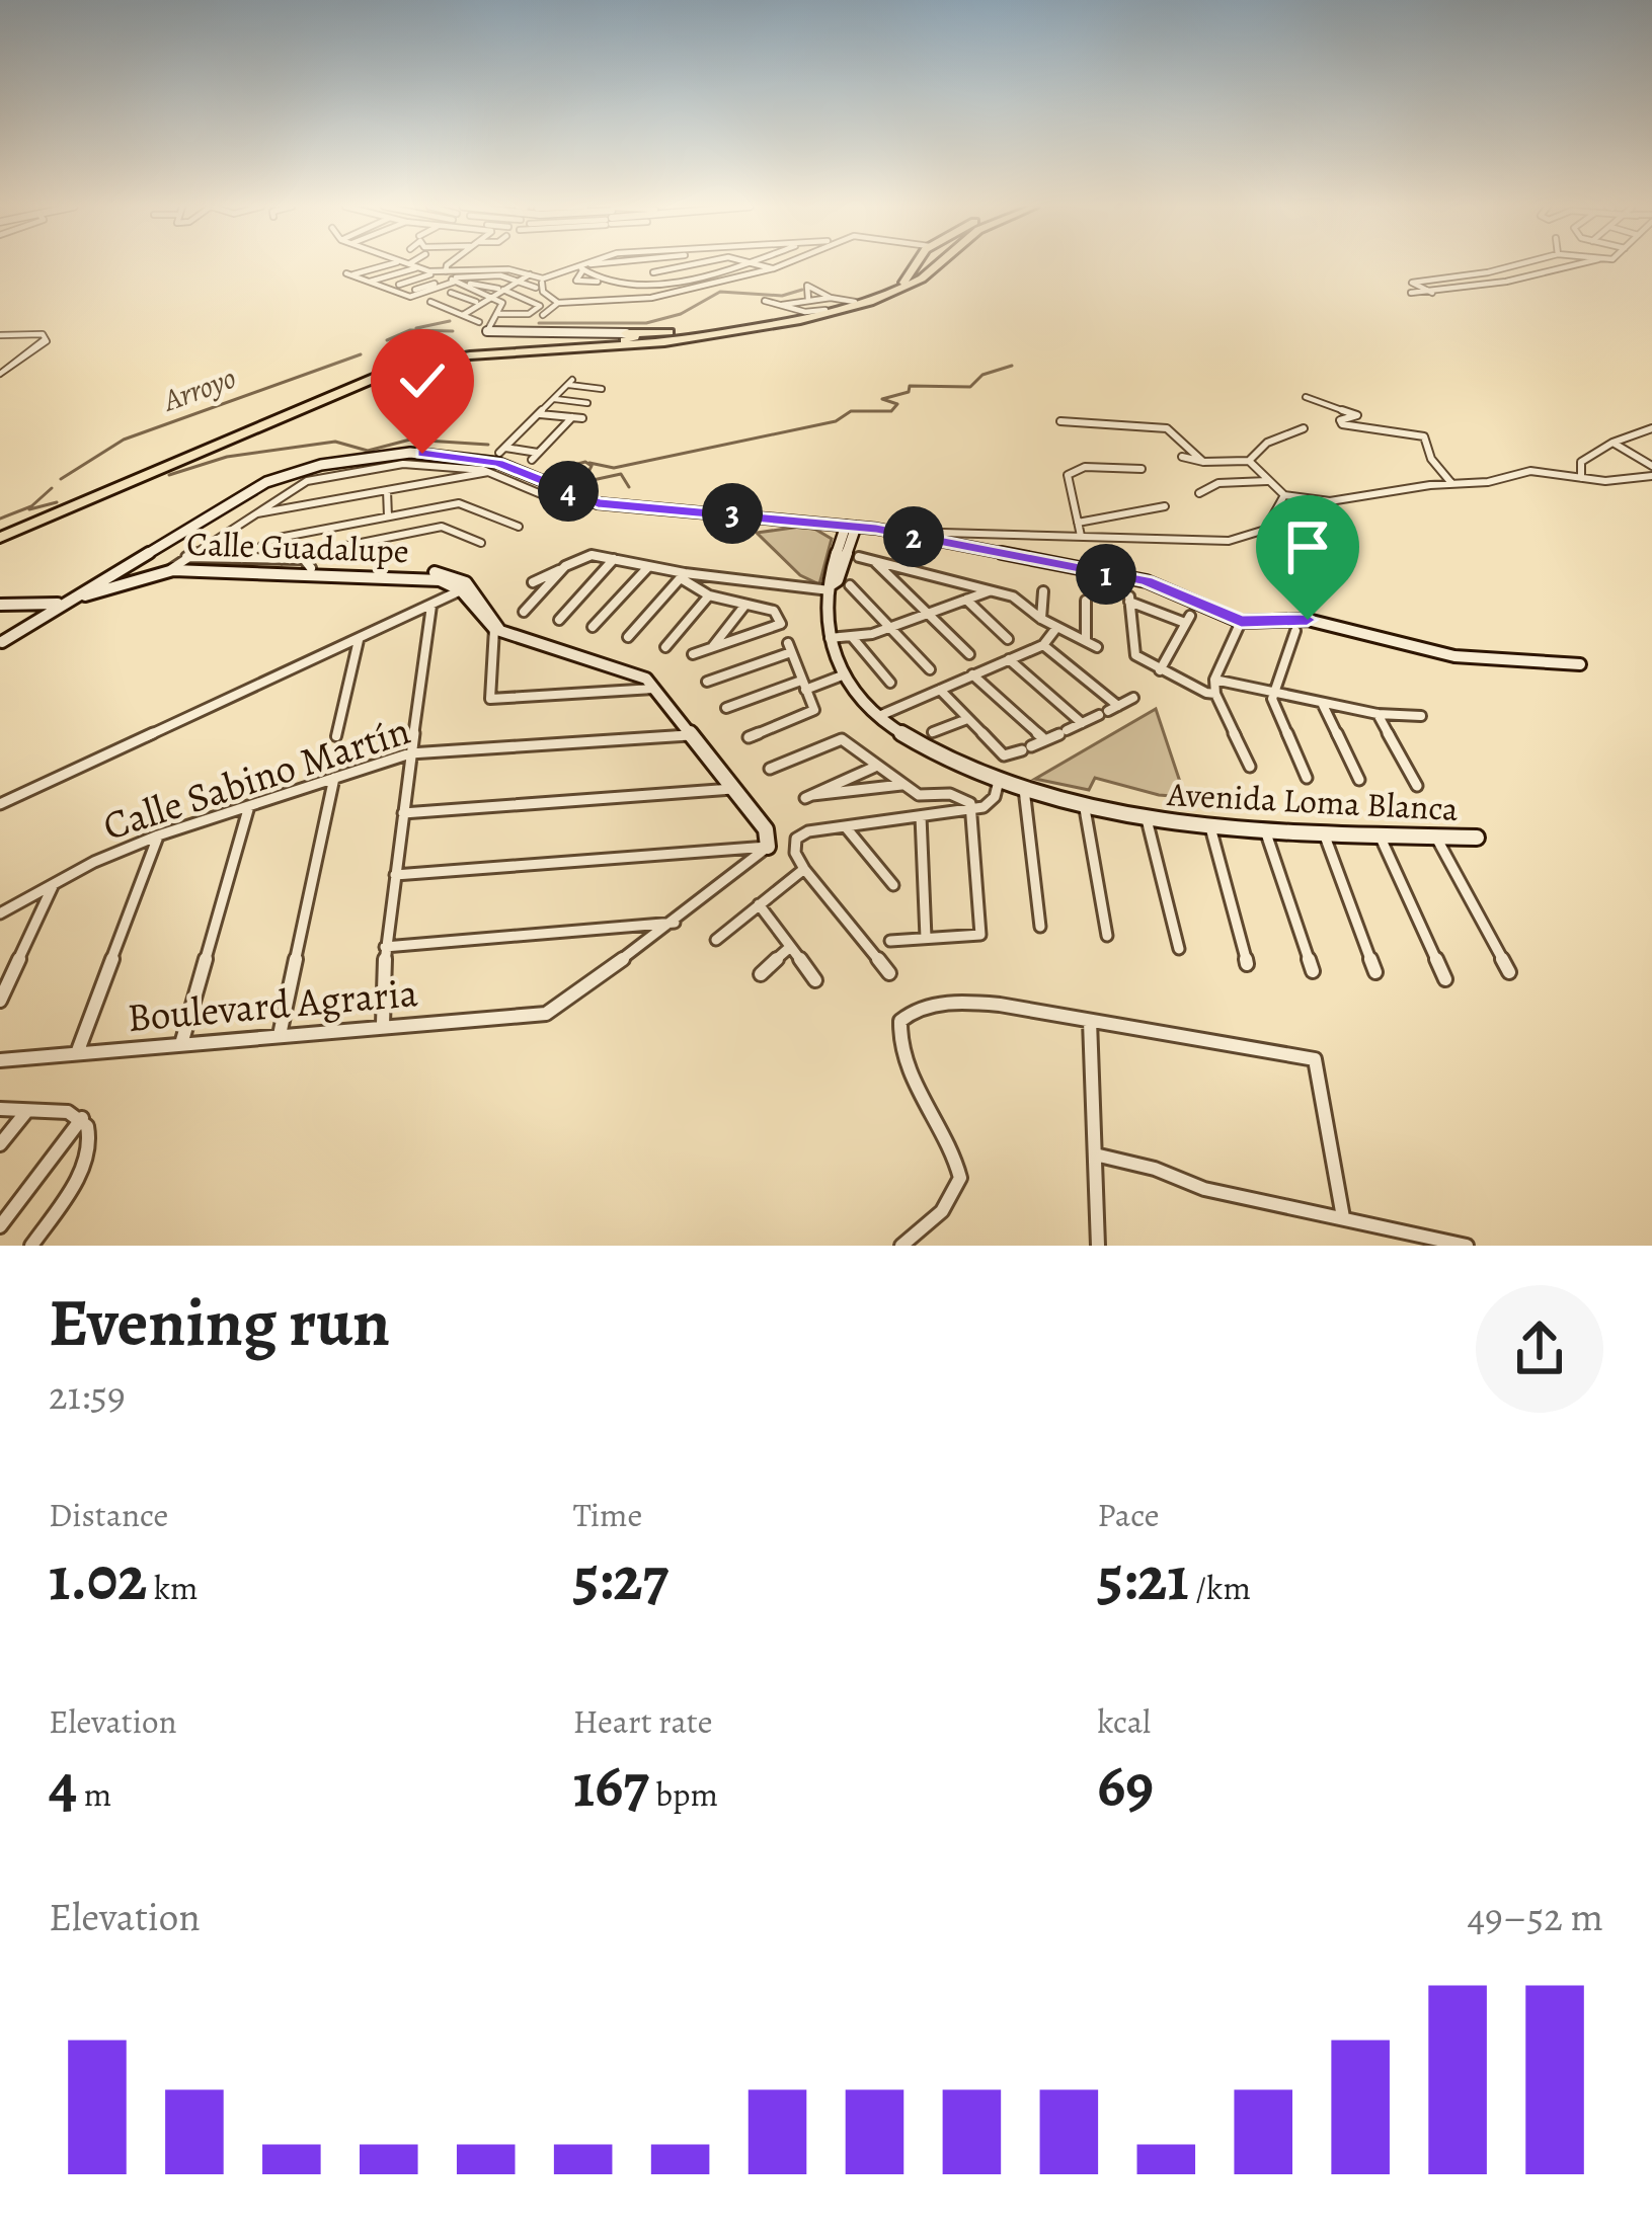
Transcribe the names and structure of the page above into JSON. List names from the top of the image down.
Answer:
{
  "streets": {
    "street": [
      "Calle Guadalupe",
      "Calle Sabino Martín",
      "Avenida Loma Blanca",
      "Boulevard Agraria"
    ]
  },
  "water": ["Arroyo"],
  "page": {
    "pins": [
      "4",
      "3",
      "2",
      "1"
    ],
    "heading": ["Evening run", "21:59"],
    "stats": [
      ["Distance", "1.02 km"],
      ["Time", "5:27"],
      ["Pace", "5:21 /km"],
      ["Elevation", "4 m"],
      ["Heart rate", "167 bpm"],
      ["kcal", "69"]
    ],
    "chart": ["Elevation", "49–52 m"]
  }
}
